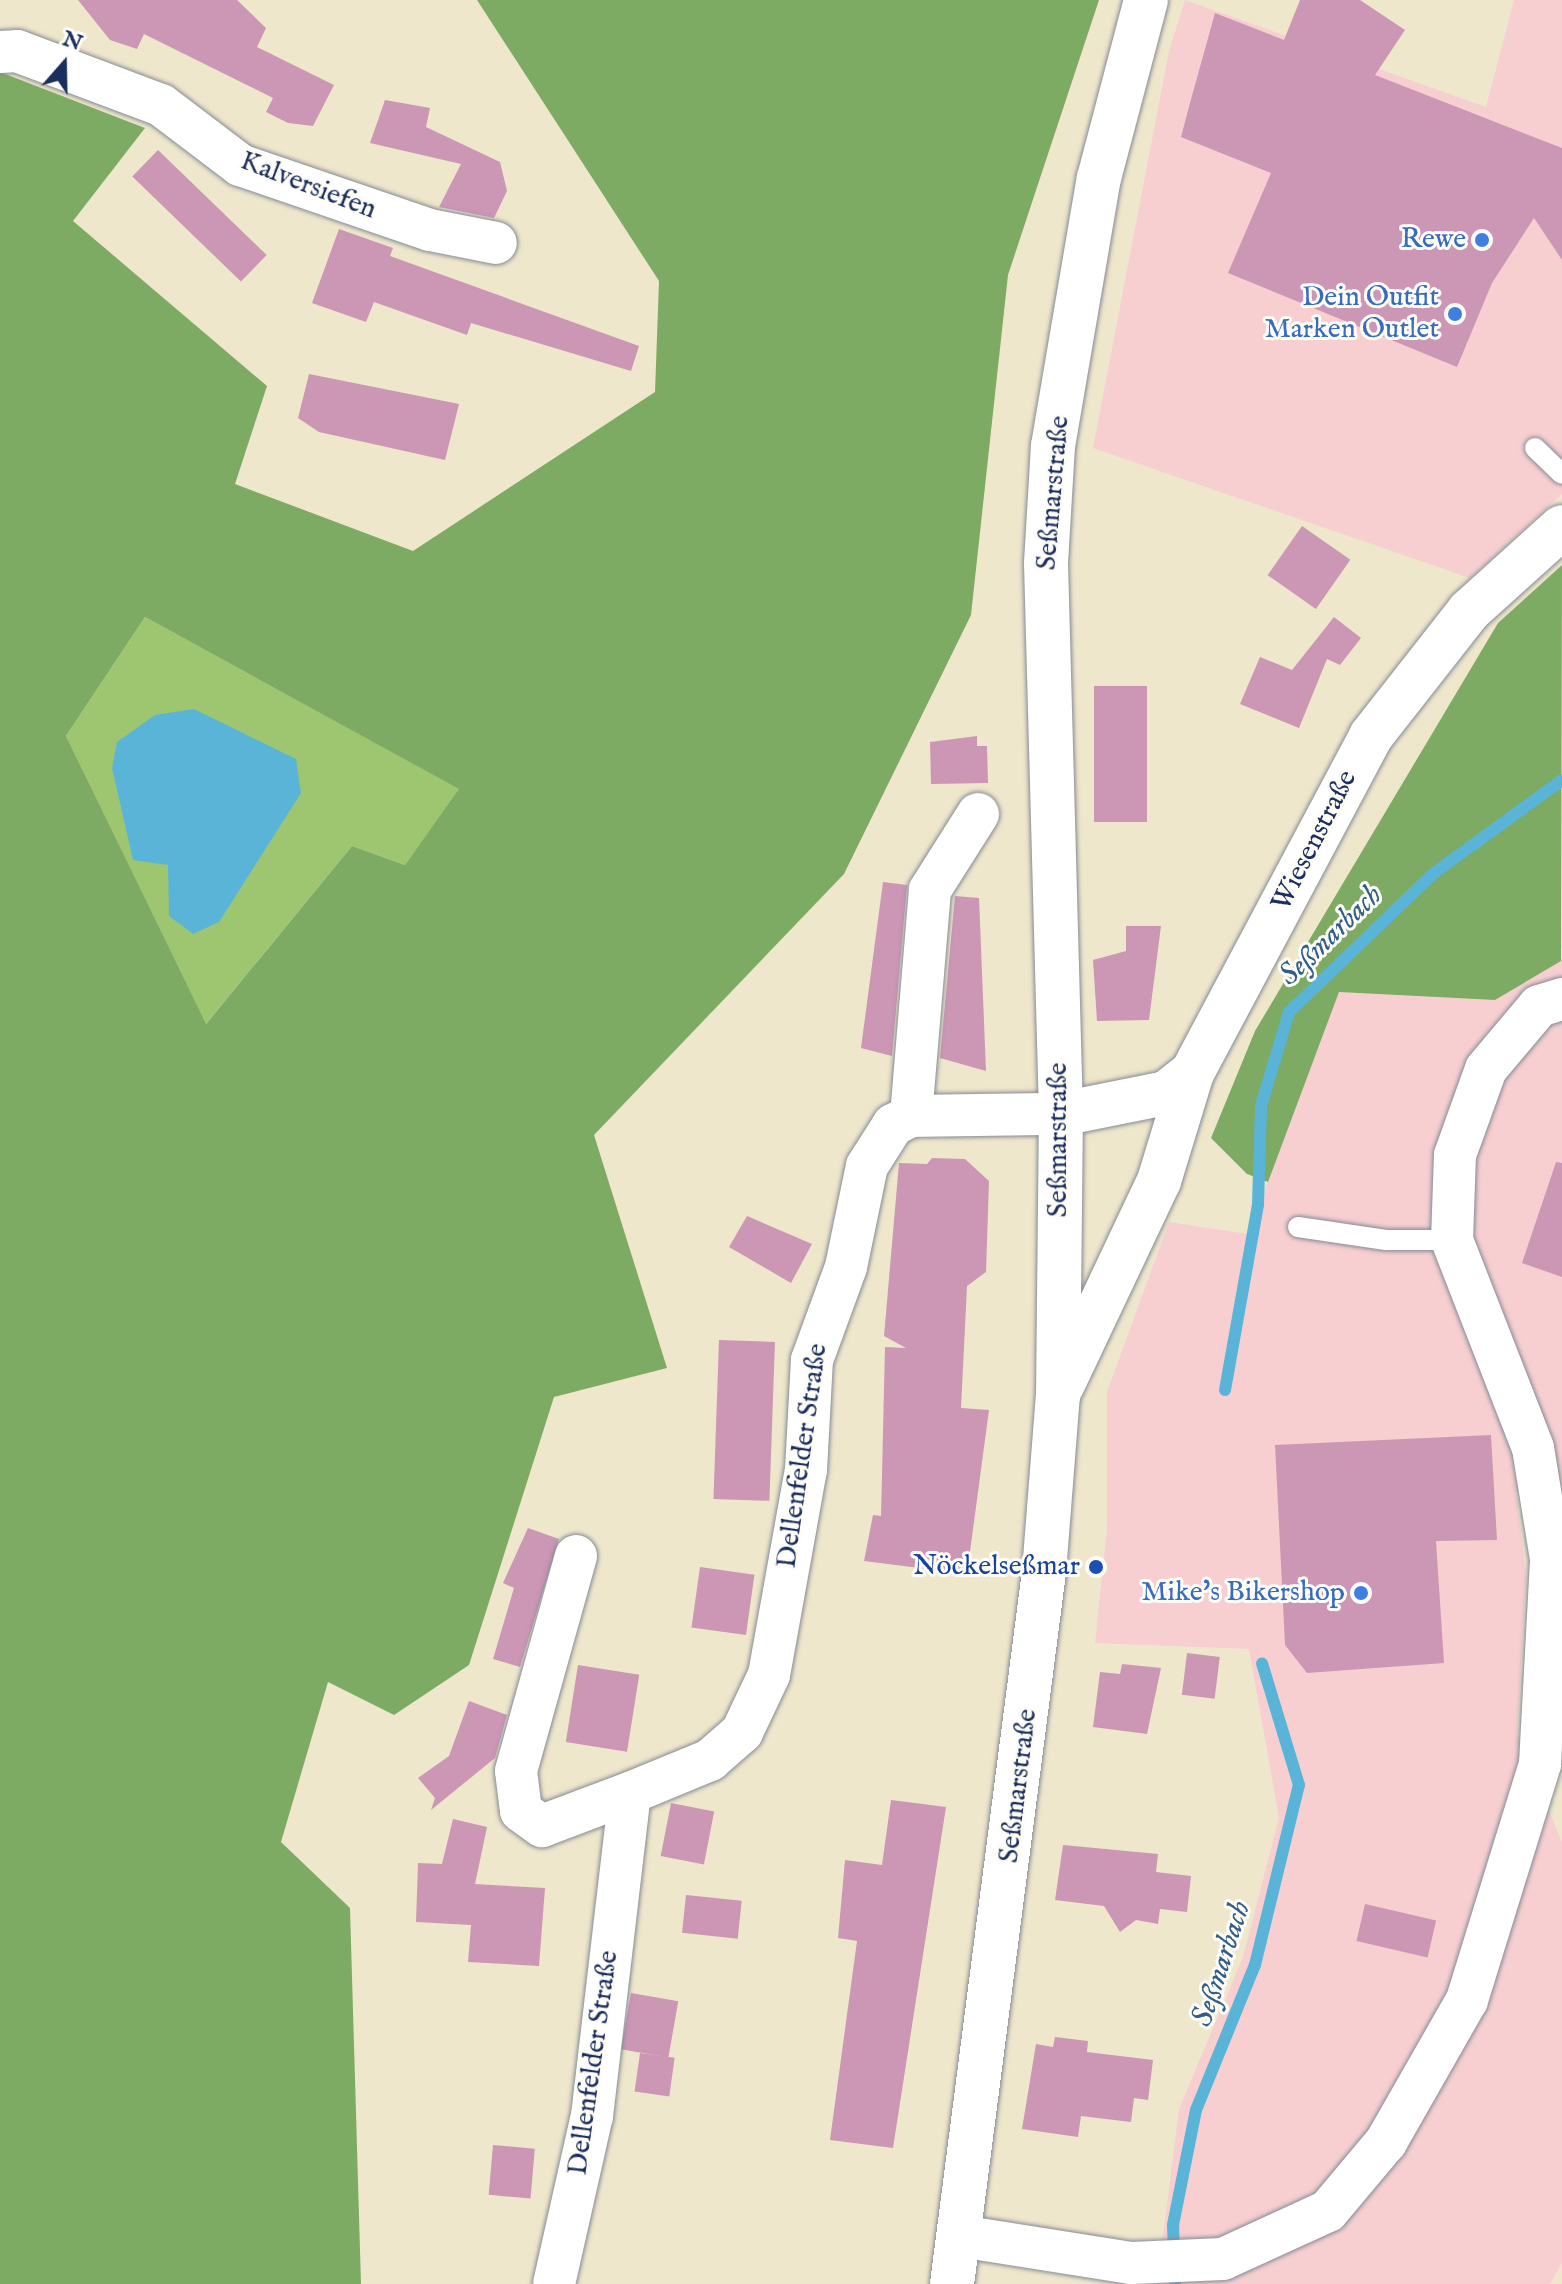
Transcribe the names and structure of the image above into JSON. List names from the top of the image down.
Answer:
{
  "streets": {
    "main road": ["Seßmarstraße", "Wiesenstraße"],
    "street": ["Kalversiefen", "Dellenfelder Straße"]
  },
  "crossings": [
    ["Seßmarstraße", "Wiesenstraße"]
  ],
  "water": ["Seßmarbach"],
  "places": [
    "Rewe",
    "Dein Outfit Marken Outlet",
    "Nöckelseßmar",
    "Mike's Bikershop"
  ],
  "north": "top"
}
